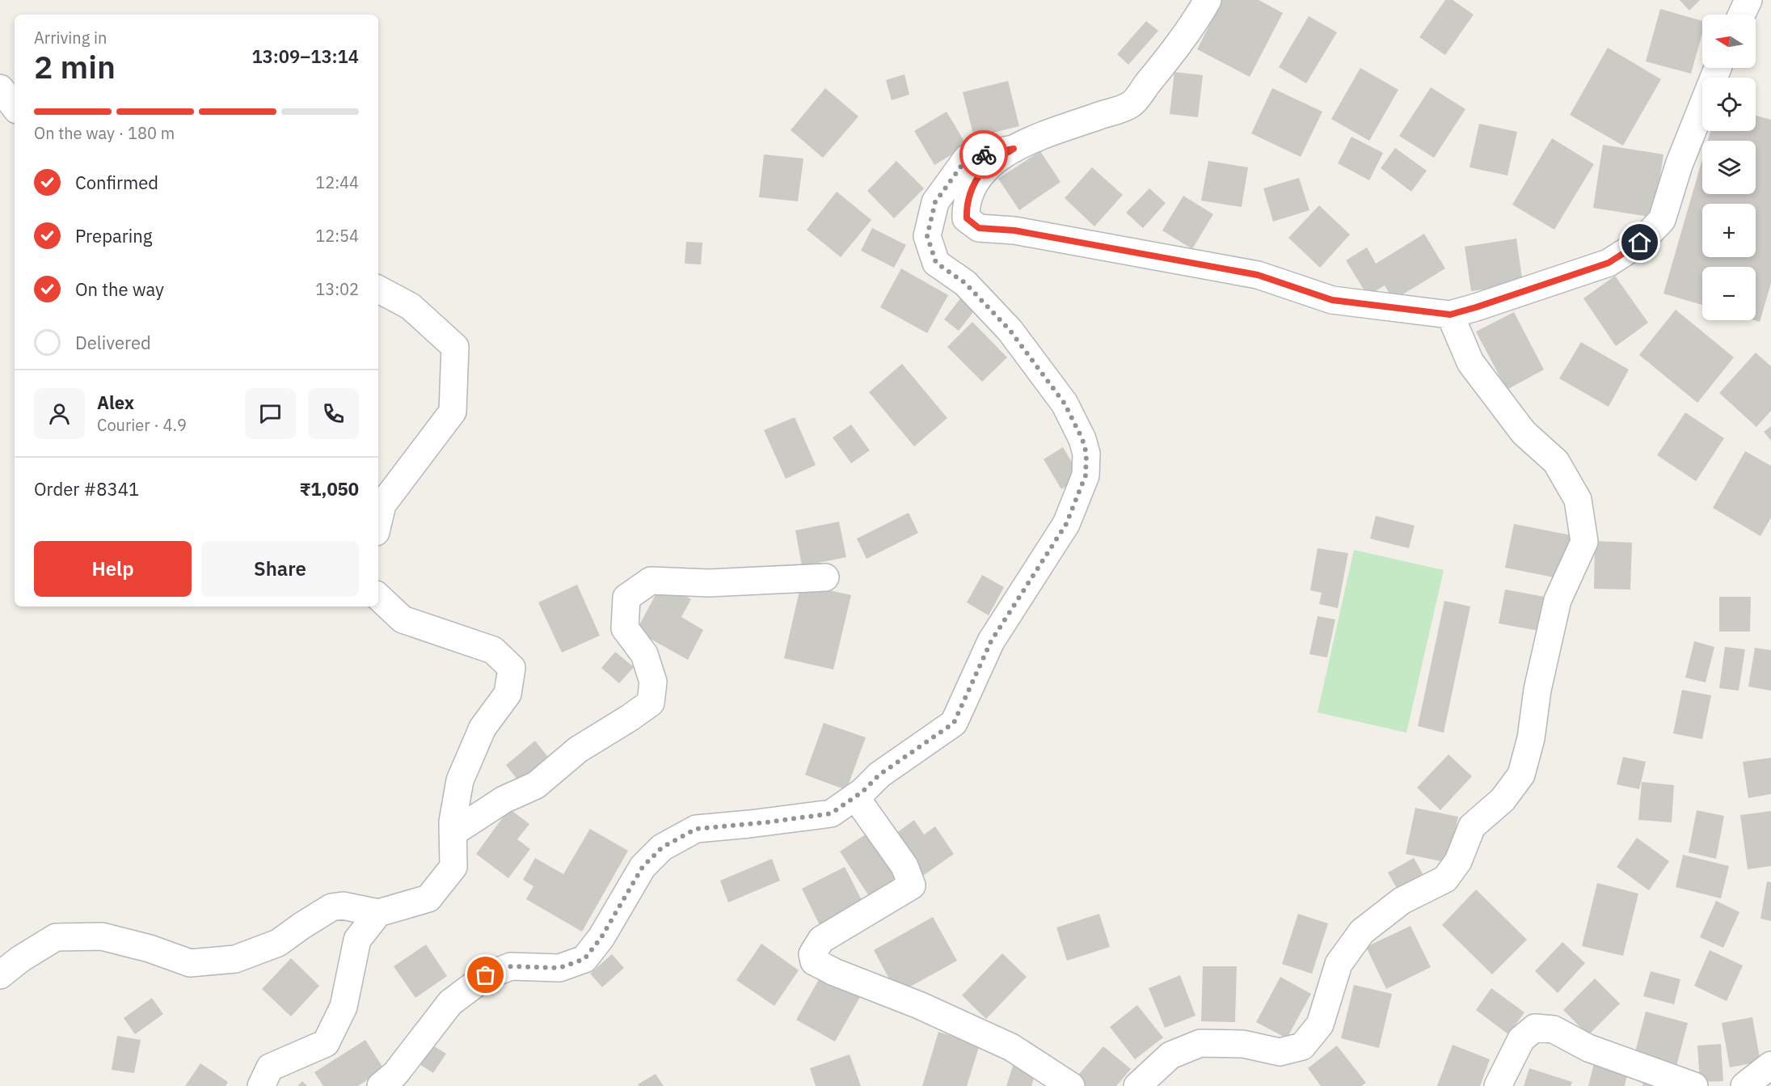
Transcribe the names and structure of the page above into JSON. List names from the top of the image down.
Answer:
{
  "north": "left",
  "page": {
    "map_buttons": ["+", "−"],
    "heading": ["2 min", "Arriving in", "13:09–13:14"],
    "panel": [
      "Alex",
      "Courier · 4.9",
      "Order #8341",
      "₹1,050"
    ],
    "bar": "On the way · 180 m",
    "list": [
      ["Confirmed", "12:44"],
      ["Preparing", "12:54"],
      ["On the way", "13:02"],
      "Delivered"
    ],
    "buttons": ["Help", "Share"]
  }
}
